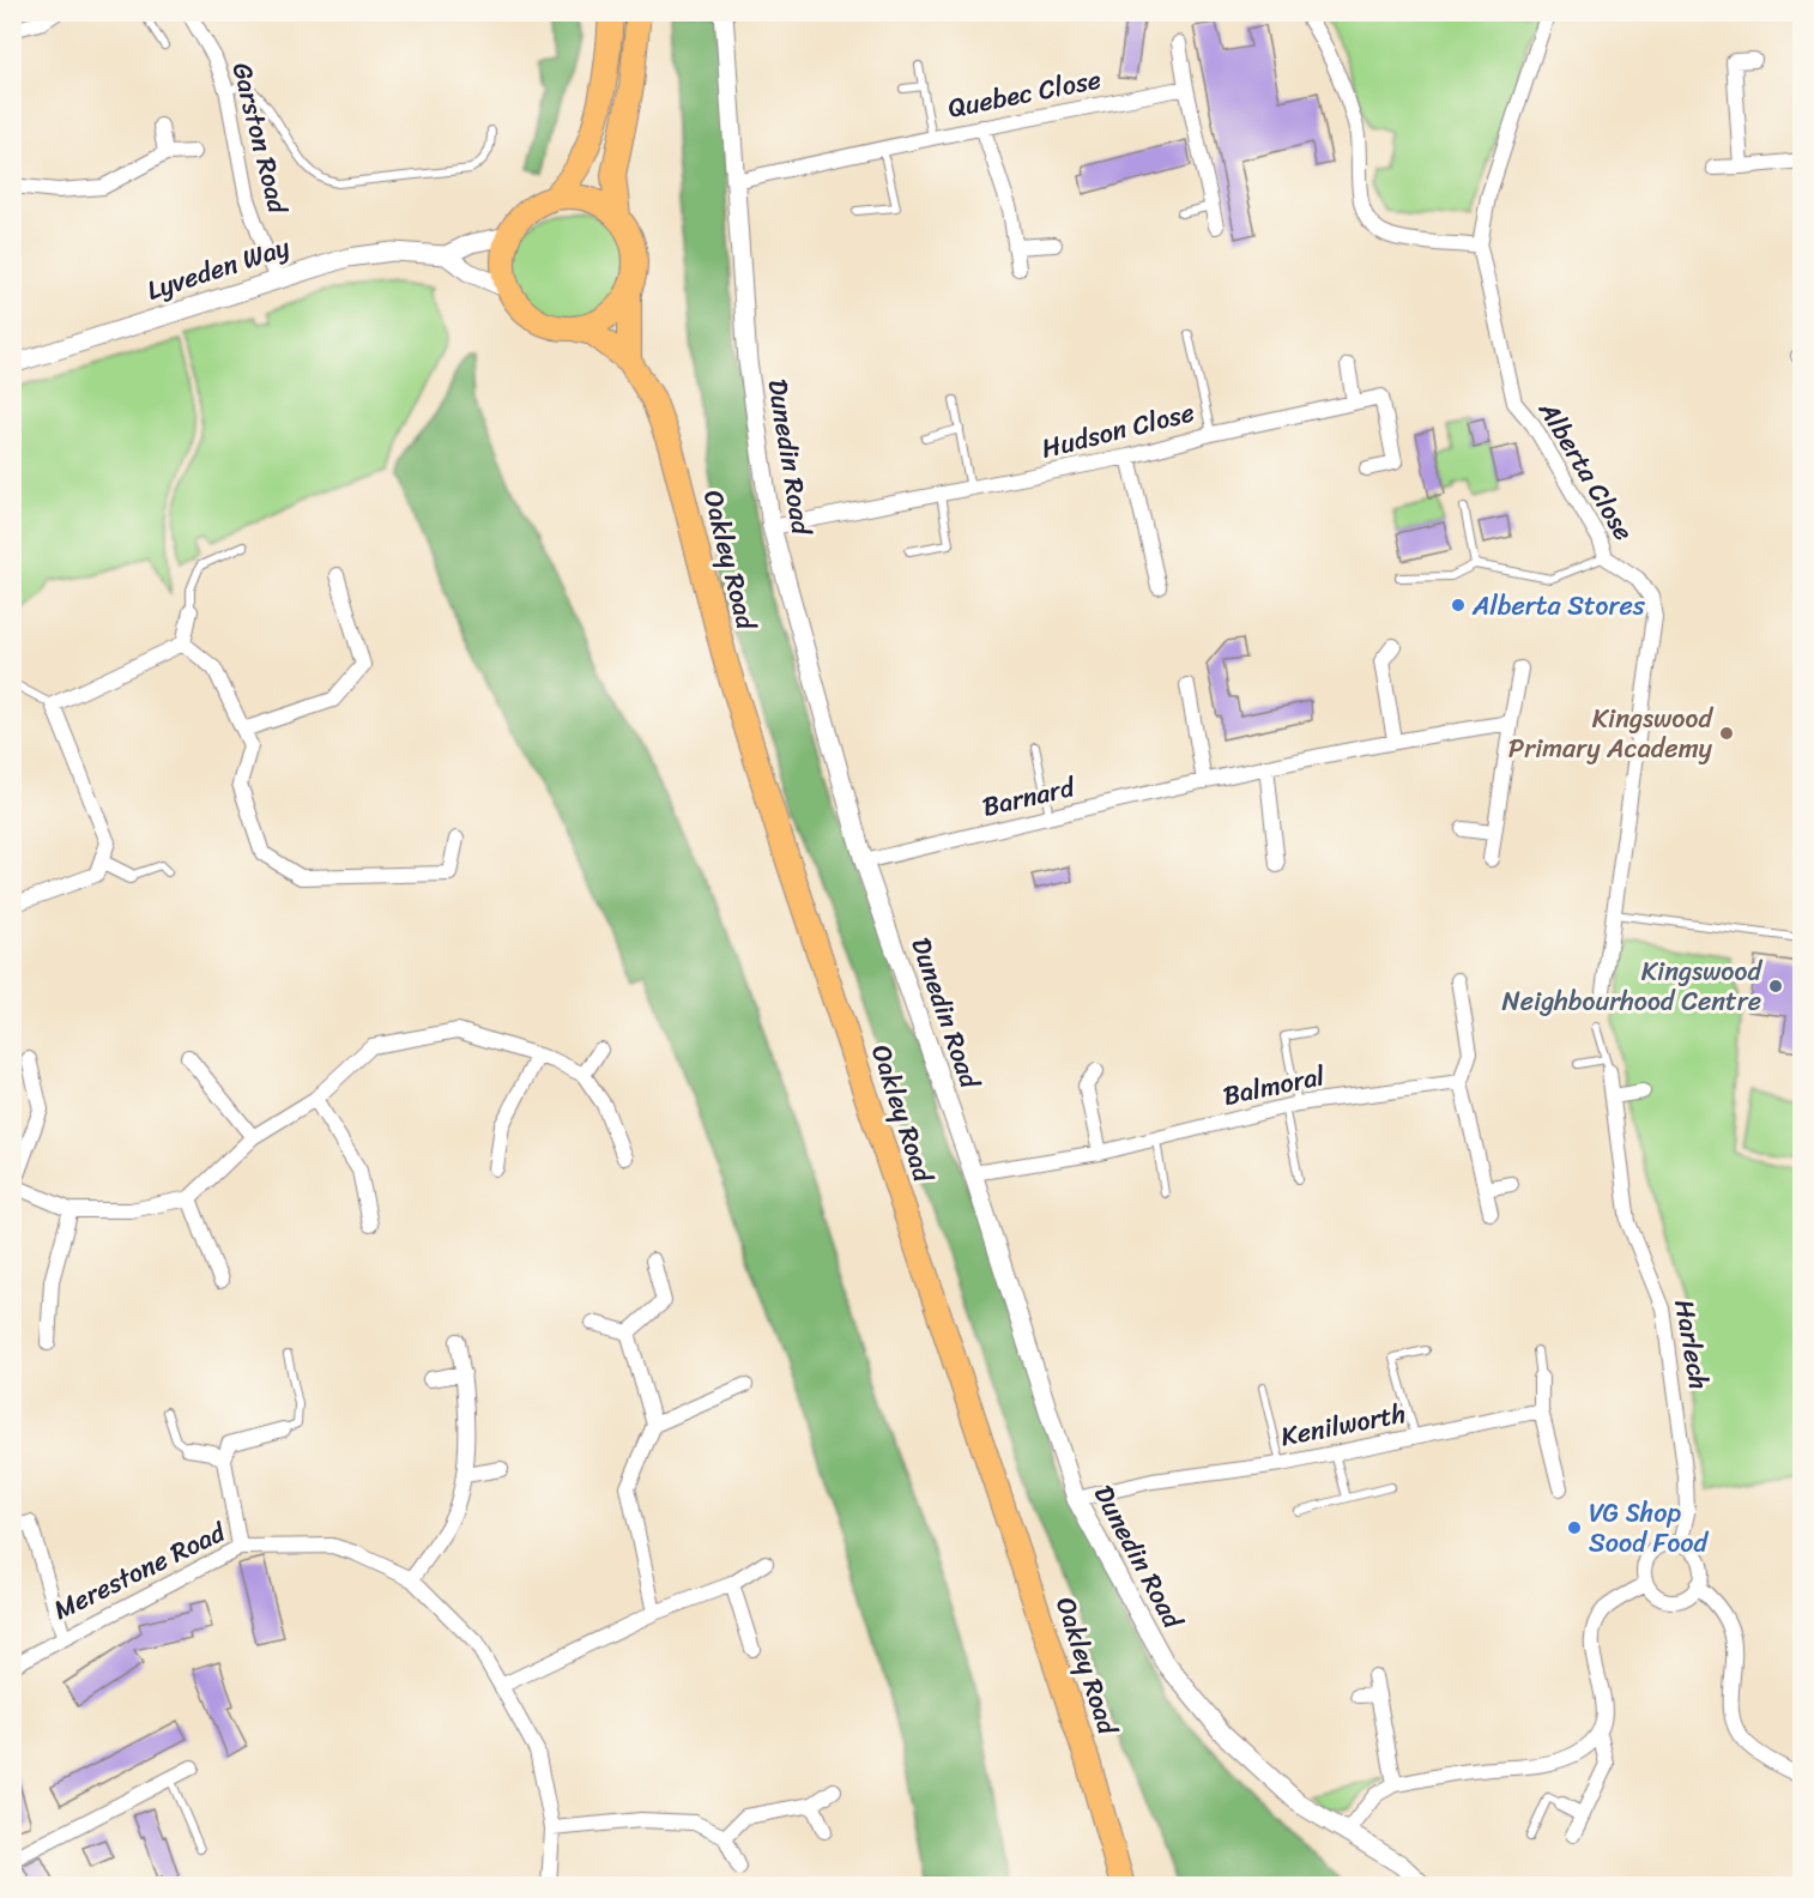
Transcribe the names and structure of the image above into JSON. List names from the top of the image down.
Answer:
{
  "streets": {
    "main road": ["Oakley Road"],
    "street": [
      "Quebec Close",
      "Garston Road",
      "Lyveden Way",
      "Hudson Close",
      "Dunedin Road",
      "Alberta Close",
      "Barnard",
      "Balmoral",
      "Harlech",
      "Kenilworth",
      "Merestone Road"
    ]
  },
  "crossings": [
    ["Quebec Close", "Dunedin Road"],
    ["Garston Road", "Lyveden Way"],
    ["Lyveden Way", "Oakley Road"],
    ["Hudson Close", "Dunedin Road"],
    ["Dunedin Road", "Barnard"],
    ["Dunedin Road", "Balmoral"],
    ["Dunedin Road", "Kenilworth"]
  ],
  "places": [
    "Alberta Stores",
    "Kingswood Primary Academy",
    "Kingswood Neighbourhood Centre",
    "VG Shop Sood Food"
  ]
}
